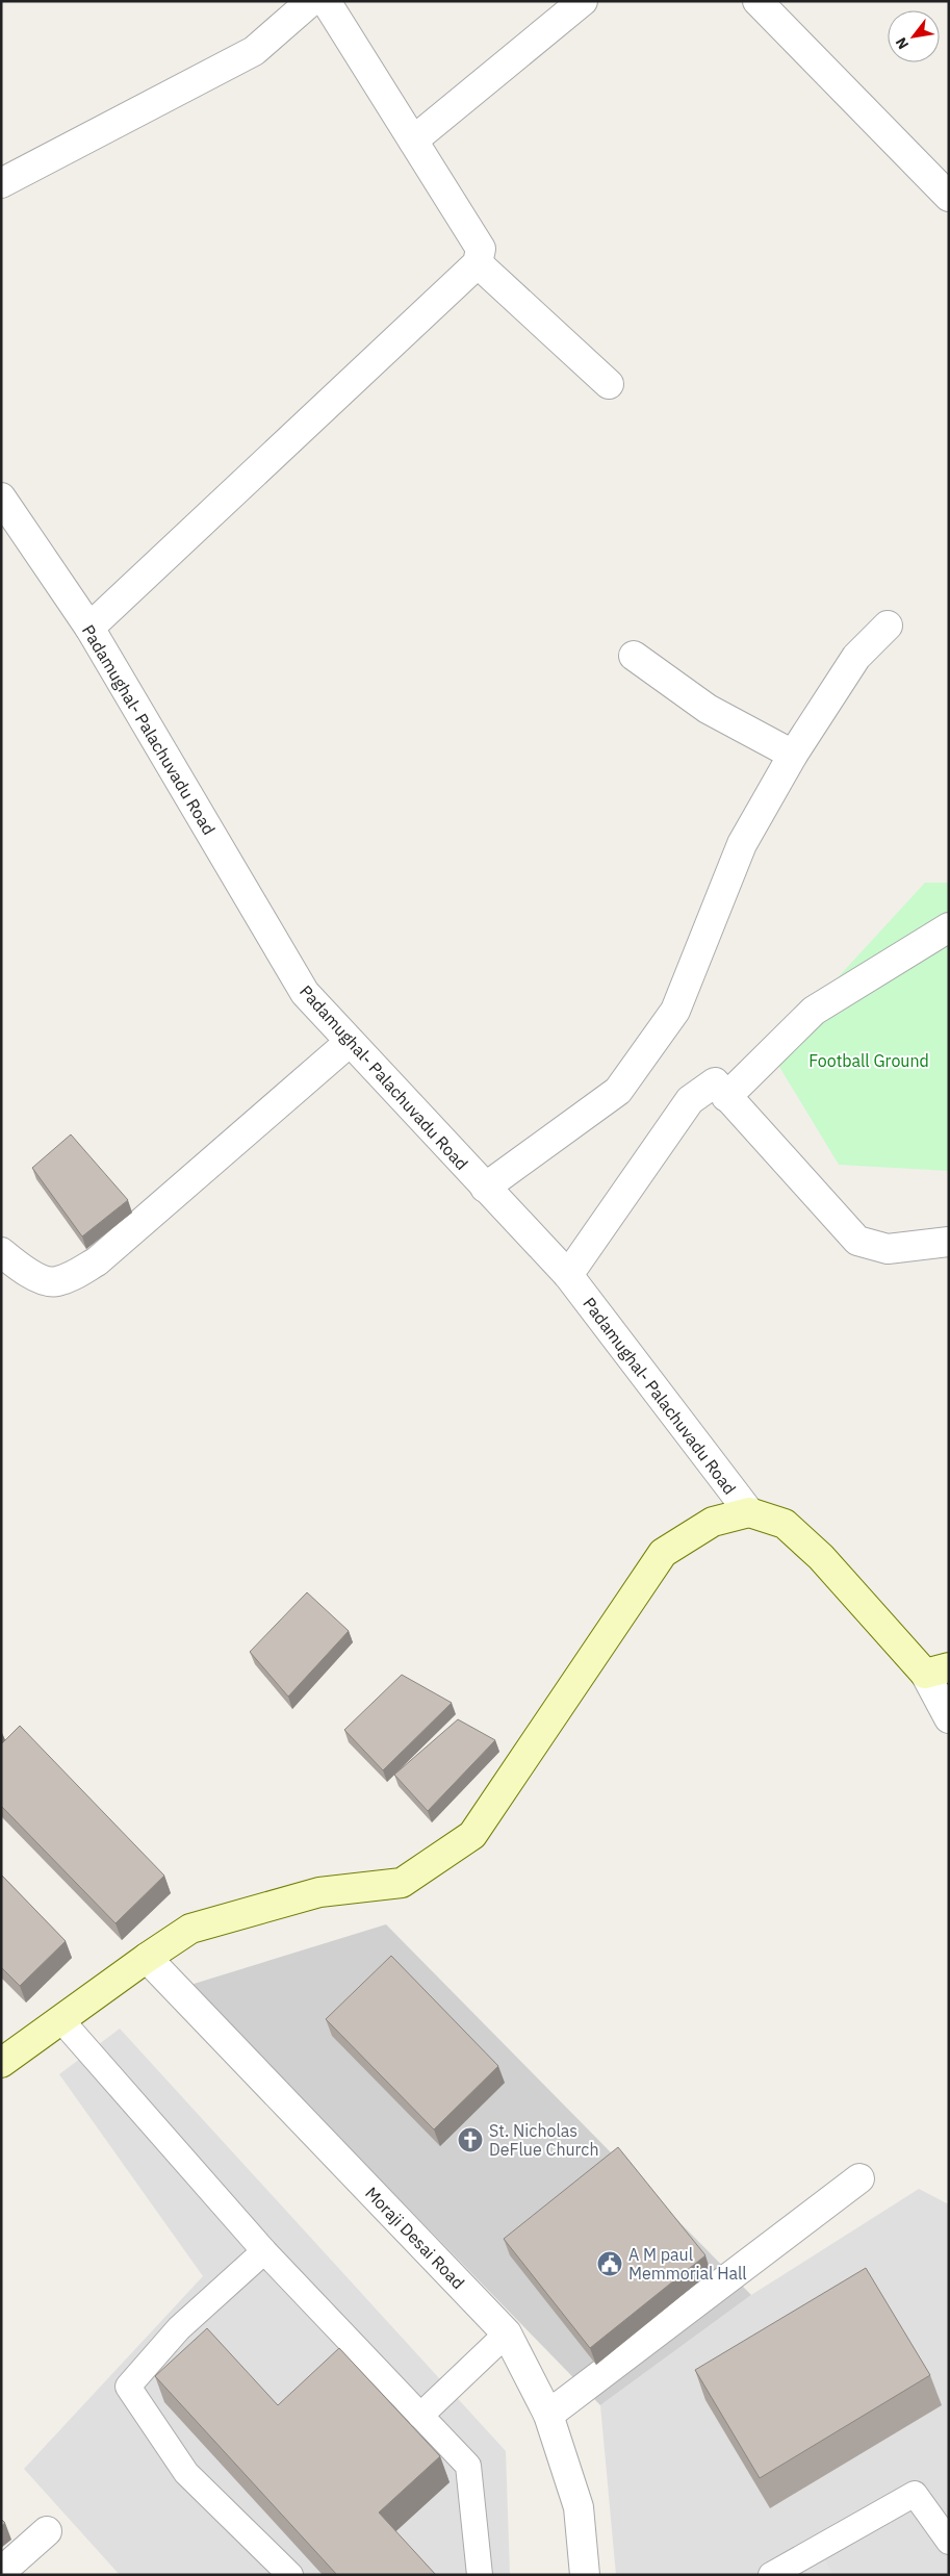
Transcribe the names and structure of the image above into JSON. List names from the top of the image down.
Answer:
{
  "streets": {
    "main road": ["Padamughal- Palachuvadu Road"],
    "street": ["Moraji Desai Road"]
  },
  "crossings": [
    ["Padamughal- Palachuvadu Road", "Moraji Desai Road"]
  ],
  "parks": ["Football Ground"],
  "places": {
    "church": ["St. Nicholas DeFlue Church"],
    "public building": ["A M paul Memmorial Hall"]
  },
  "north": "bottom left"
}
